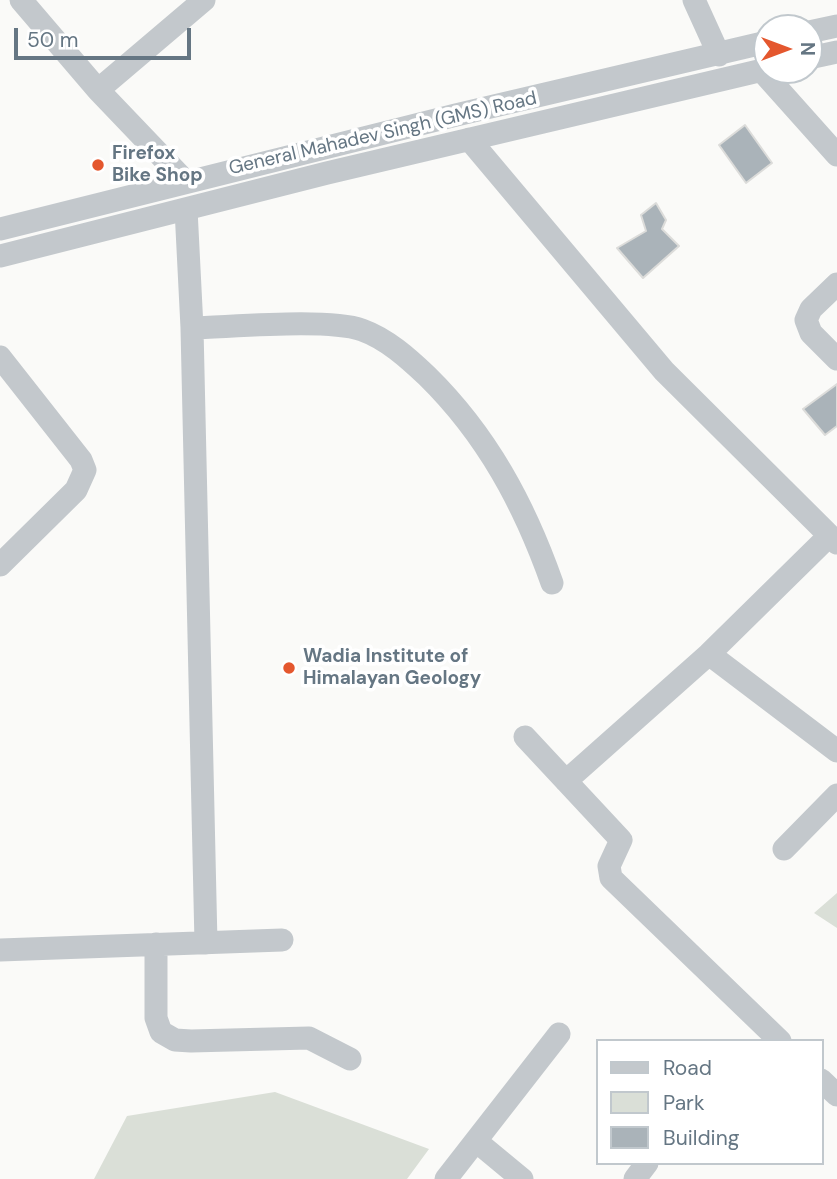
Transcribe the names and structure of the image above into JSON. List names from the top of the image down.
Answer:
{
  "streets": {
    "street": ["General Mahadev Singh (GMS) Road"]
  },
  "places": ["Firefox Bike Shop", "Wadia Institute of Himalayan Geology"],
  "legend": ["Road", "Park", "Building"],
  "scale_bar": "50 m",
  "north": "right"
}
